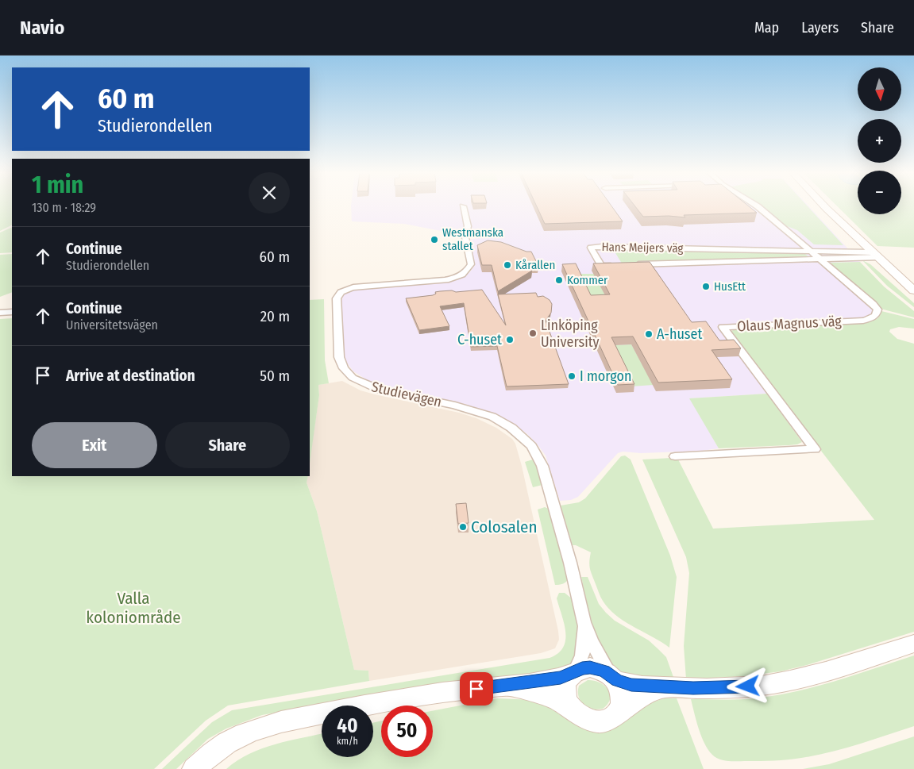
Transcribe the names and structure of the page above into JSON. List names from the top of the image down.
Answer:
{
  "streets": {
    "street": ["Hans Meijers väg", "Olaus Magnus väg", "Studievägen"]
  },
  "crossings": [
    ["Hans Meijers väg", "Olaus Magnus väg"]
  ],
  "parks": ["Valla koloniområde"],
  "places": [
    "Westmanska stallet",
    "Kårallen",
    "Kommer",
    "HusEtt",
    "Linköping University",
    "A-huset",
    "C-huset",
    "I morgon",
    "Colosalen"
  ],
  "north": "bottom",
  "page": {
    "header": "Navio",
    "nav": ["Map", "Layers", "Share"],
    "map_buttons": ["+", "−"],
    "turn": ["60 m", "Studierondellen"],
    "heading": ["1 min", "130 m · 18:29"],
    "list": [
      {
        "name": "Continue",
        "note": "Studierondellen",
        "value": "60 m"
      },
      {
        "name": "Continue",
        "note": "Universitetsvägen",
        "value": "20 m"
      },
      {
        "name": "Arrive at destination",
        "value": "50 m"
      }
    ],
    "buttons": ["Exit", "Share"],
    "speed": "40 km/h",
    "limit": "50"
  }
}
